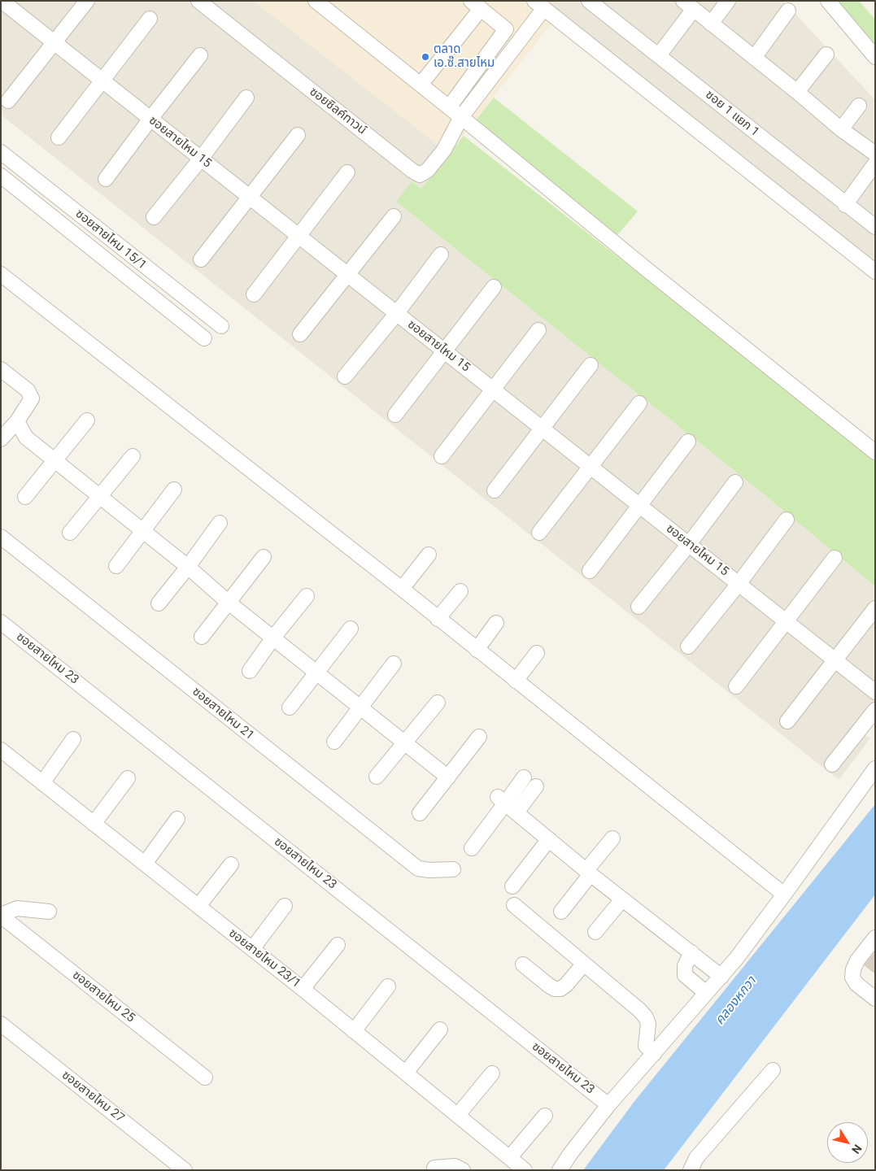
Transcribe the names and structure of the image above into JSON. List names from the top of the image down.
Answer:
{
  "streets": {
    "street": [
      "ซอยซิลค์ทาวน์",
      "ซอย 1 แยก 1",
      "ซอยสายไหม 15",
      "ซอยสายไหม 15/1",
      "ซอยสายไหม 23",
      "ซอยสายไหม 21",
      "ซอยสายไหม 23/1",
      "ซอยสายไหม 25",
      "ซอยสายไหม 27"
    ]
  },
  "water": ["คลองหกวา"],
  "places": ["ตลาด เอ.ซ๊.สายไหม"],
  "north": "bottom right"
}
